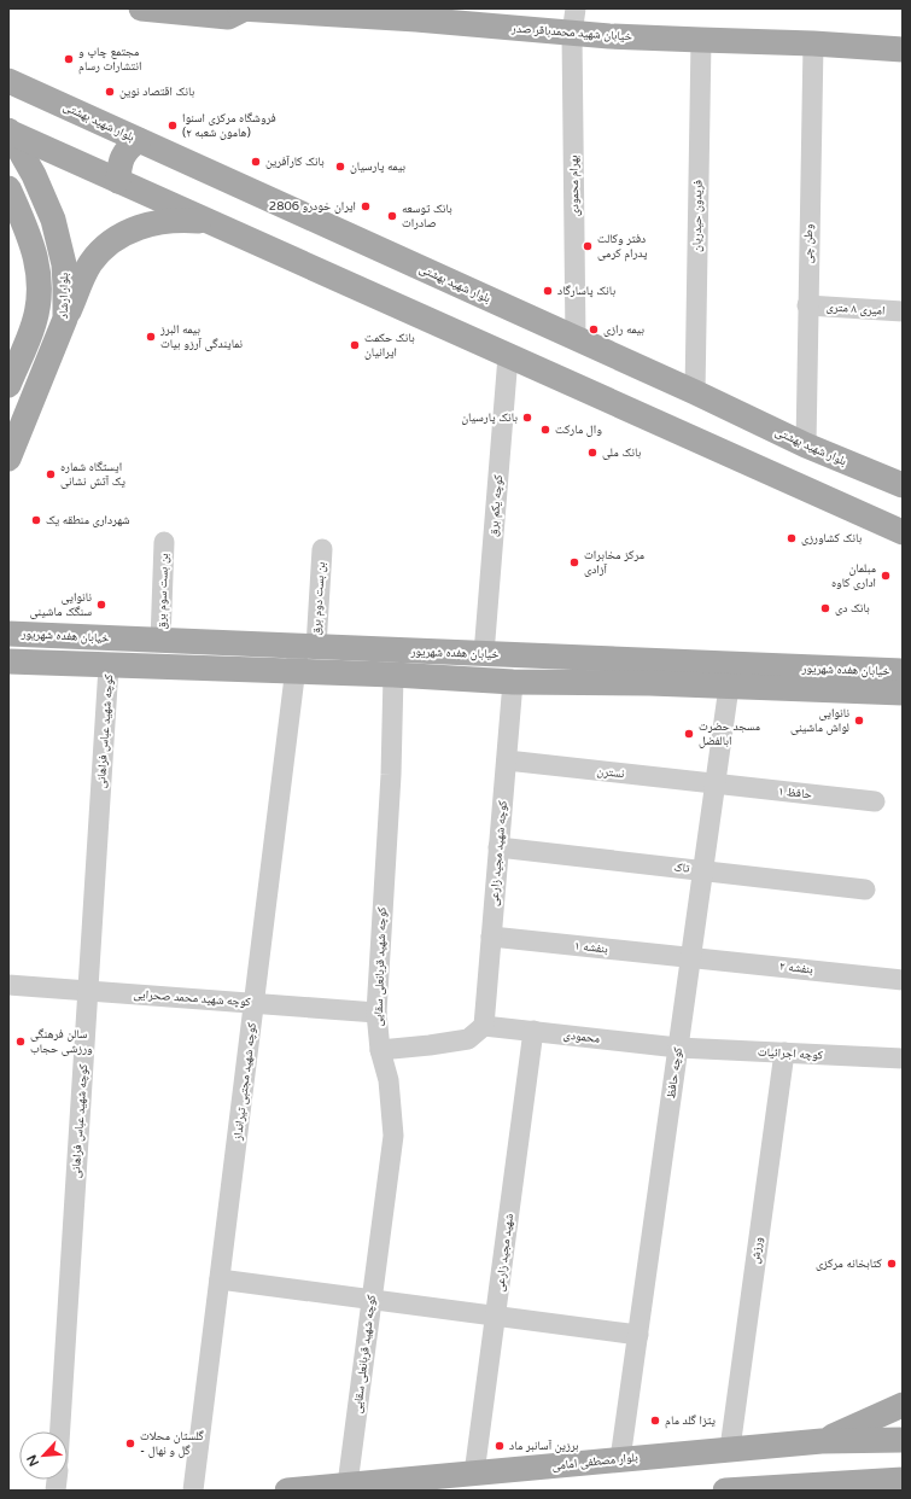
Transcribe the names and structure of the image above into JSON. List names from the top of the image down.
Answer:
{
  "streets": {
    "main road": [
      "خیابان شهید محمدباقر صدر",
      "بلوار شهید بهشتی",
      "بلوار ارشاد",
      "خیابان هفده شهریور",
      "بلوار مصطفی امامی"
    ],
    "street": [
      "بهرام محمودی",
      "فریدون حیدریان",
      "وطن چی",
      "امیری ۸ متری",
      "کوچه یکم برق",
      "بن بست سوم برق",
      "بن بست دوم برق",
      "کوچه شهید عباس فراهانی",
      "نسترن",
      "حافظ ۱",
      "کوچه شهید مجید زارعی",
      "تاک",
      "بنفشه ۱",
      "کوچه شهید قربانعلی سقایی",
      "بنفشه ۲",
      "کوچه شهید محمد صحرایی",
      "محمودی",
      "کوچه اجرائیات",
      "کوچه حافظ",
      "کوچه شهید مجتبی تیرانداز",
      "ورزش",
      "شهید مجید زارعی"
    ]
  },
  "crossings": [
    ["خیابان شهید محمدباقر صدر", "بهرام محمودی"],
    ["خیابان شهید محمدباقر صدر", "فریدون حیدریان"],
    ["خیابان شهید محمدباقر صدر", "وطن چی"],
    ["بلوار شهید بهشتی", "بهرام محمودی"],
    ["بلوار شهید بهشتی", "فریدون حیدریان"],
    ["بلوار شهید بهشتی", "وطن چی"],
    ["وطن چی", "امیری ۸ متری"],
    ["کوچه یکم برق", "خیابان هفده شهریور"],
    ["بن بست سوم برق", "خیابان هفده شهریور"],
    ["بن بست دوم برق", "خیابان هفده شهریور"],
    ["بن بست دوم برق", "کوچه شهید مجتبی تیرانداز"],
    ["خیابان هفده شهریور", "کوچه شهید عباس فراهانی"],
    ["خیابان هفده شهریور", "کوچه شهید مجید زارعی"],
    ["خیابان هفده شهریور", "کوچه شهید قربانعلی سقایی"],
    ["خیابان هفده شهریور", "کوچه حافظ"],
    ["خیابان هفده شهریور", "کوچه شهید مجتبی تیرانداز"],
    ["کوچه شهید عباس فراهانی", "کوچه شهید محمد صحرایی"],
    ["نسترن", "حافظ ۱"],
    ["نسترن", "کوچه شهید مجید زارعی"],
    ["نسترن", "کوچه حافظ"],
    ["حافظ ۱", "کوچه حافظ"],
    ["کوچه شهید مجید زارعی", "تاک"],
    ["کوچه شهید مجید زارعی", "بنفشه ۱"],
    ["کوچه شهید مجید زارعی", "محمودی"],
    ["تاک", "کوچه حافظ"],
    ["بنفشه ۱", "بنفشه ۲"],
    ["بنفشه ۱", "کوچه حافظ"],
    ["کوچه شهید قربانعلی سقایی", "کوچه شهید محمد صحرایی"],
    ["کوچه شهید قربانعلی سقایی", "بلوار مصطفی امامی"],
    ["بنفشه ۲", "کوچه حافظ"],
    ["کوچه شهید محمد صحرایی", "کوچه شهید مجتبی تیرانداز"],
    ["محمودی", "کوچه اجرائیات"],
    ["محمودی", "کوچه حافظ"],
    ["محمودی", "شهید مجید زارعی"],
    ["کوچه اجرائیات", "کوچه حافظ"],
    ["کوچه اجرائیات", "ورزش"],
    ["کوچه حافظ", "بلوار مصطفی امامی"],
    ["ورزش", "بلوار مصطفی امامی"],
    ["شهید مجید زارعی", "بلوار مصطفی امامی"]
  ],
  "places": [
    "مجتمع چاپ و انتشارات رسام",
    "بانک اقتصاد نوین",
    "فروشگاه مرکزی اسنوا (هامون شعبه ۲)",
    "بانک کارآفرین",
    "بیمه پارسیان",
    "ایران خودرو 2806",
    "بانک توسعه صادرات",
    "دفتر وکالت پدرام کرمی",
    "بانک پاسارگاد",
    "بیمه رازی",
    "بیمه البرز نمایندگی آرزو بیات",
    "بانک حکمت ایرانیان",
    "بانک پارسیان",
    "وال مارکت",
    "بانک ملی",
    "ایستگاه شماره یک آتش نشانی",
    "شهرداری منطقه یک",
    "بانک کشاورزی",
    "مرکز مخابرات آزادی",
    "مبلمان اداری کاوه",
    "نانوایی سنگک ماشینی",
    "بانک دی",
    "نانوایی لواش ماشینی",
    "مسجد حضرت ابالفضل",
    "سالن فرهنگی ورزشی حجاب",
    "کتابخانه مرکزی",
    "یتزا گلد مام",
    "گلستان محلات - گل و نهال",
    "برزین آسانبر ماد"
  ],
  "north": "bottom left"
}
